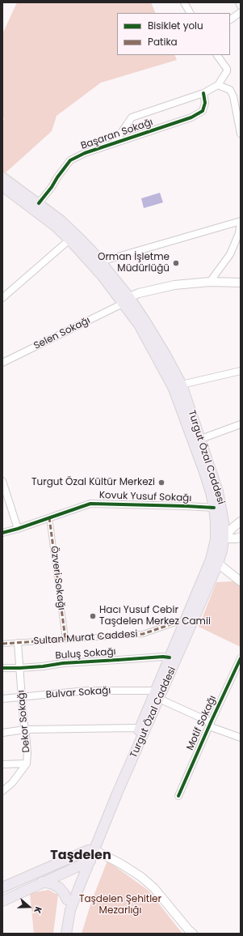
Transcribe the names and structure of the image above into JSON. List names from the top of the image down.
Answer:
{
  "streets": {
    "main road": ["Turgut Özal Caddesi"],
    "street": [
      "Başaran Sokağı",
      "Selen Sokağı",
      "Kovuk Yusuf Sokağı",
      "Özveri Sokağı",
      "Sultan Murat Caddesi",
      "Buluş Sokağı",
      "Bulvar Sokağı",
      "Dekor Sokağı",
      "Motif Sokağı"
    ]
  },
  "crossings": [
    ["Başaran Sokağı", "Turgut Özal Caddesi"],
    ["Selen Sokağı", "Turgut Özal Caddesi"],
    ["Turgut Özal Caddesi", "Kovuk Yusuf Sokağı"],
    ["Turgut Özal Caddesi", "Sultan Murat Caddesi"],
    ["Turgut Özal Caddesi", "Buluş Sokağı"],
    ["Turgut Özal Caddesi", "Bulvar Sokağı"],
    ["Kovuk Yusuf Sokağı", "Özveri Sokağı"],
    ["Özveri Sokağı", "Sultan Murat Caddesi"],
    ["Sultan Murat Caddesi", "Dekor Sokağı"],
    ["Buluş Sokağı", "Dekor Sokağı"],
    ["Bulvar Sokağı", "Dekor Sokağı"]
  ],
  "districts": ["Taşdelen"],
  "parks": ["Taşdelen Şehitler Mezarlığı"],
  "places": ["Orman İşletme Müdürlüğü", "Turgut Özal Kültür Merkezi", "Hacı Yusuf Cebir Taşdelen Merkez Camii"],
  "legend": ["Bisiklet yolu", "Patika"],
  "north": "right"
}
